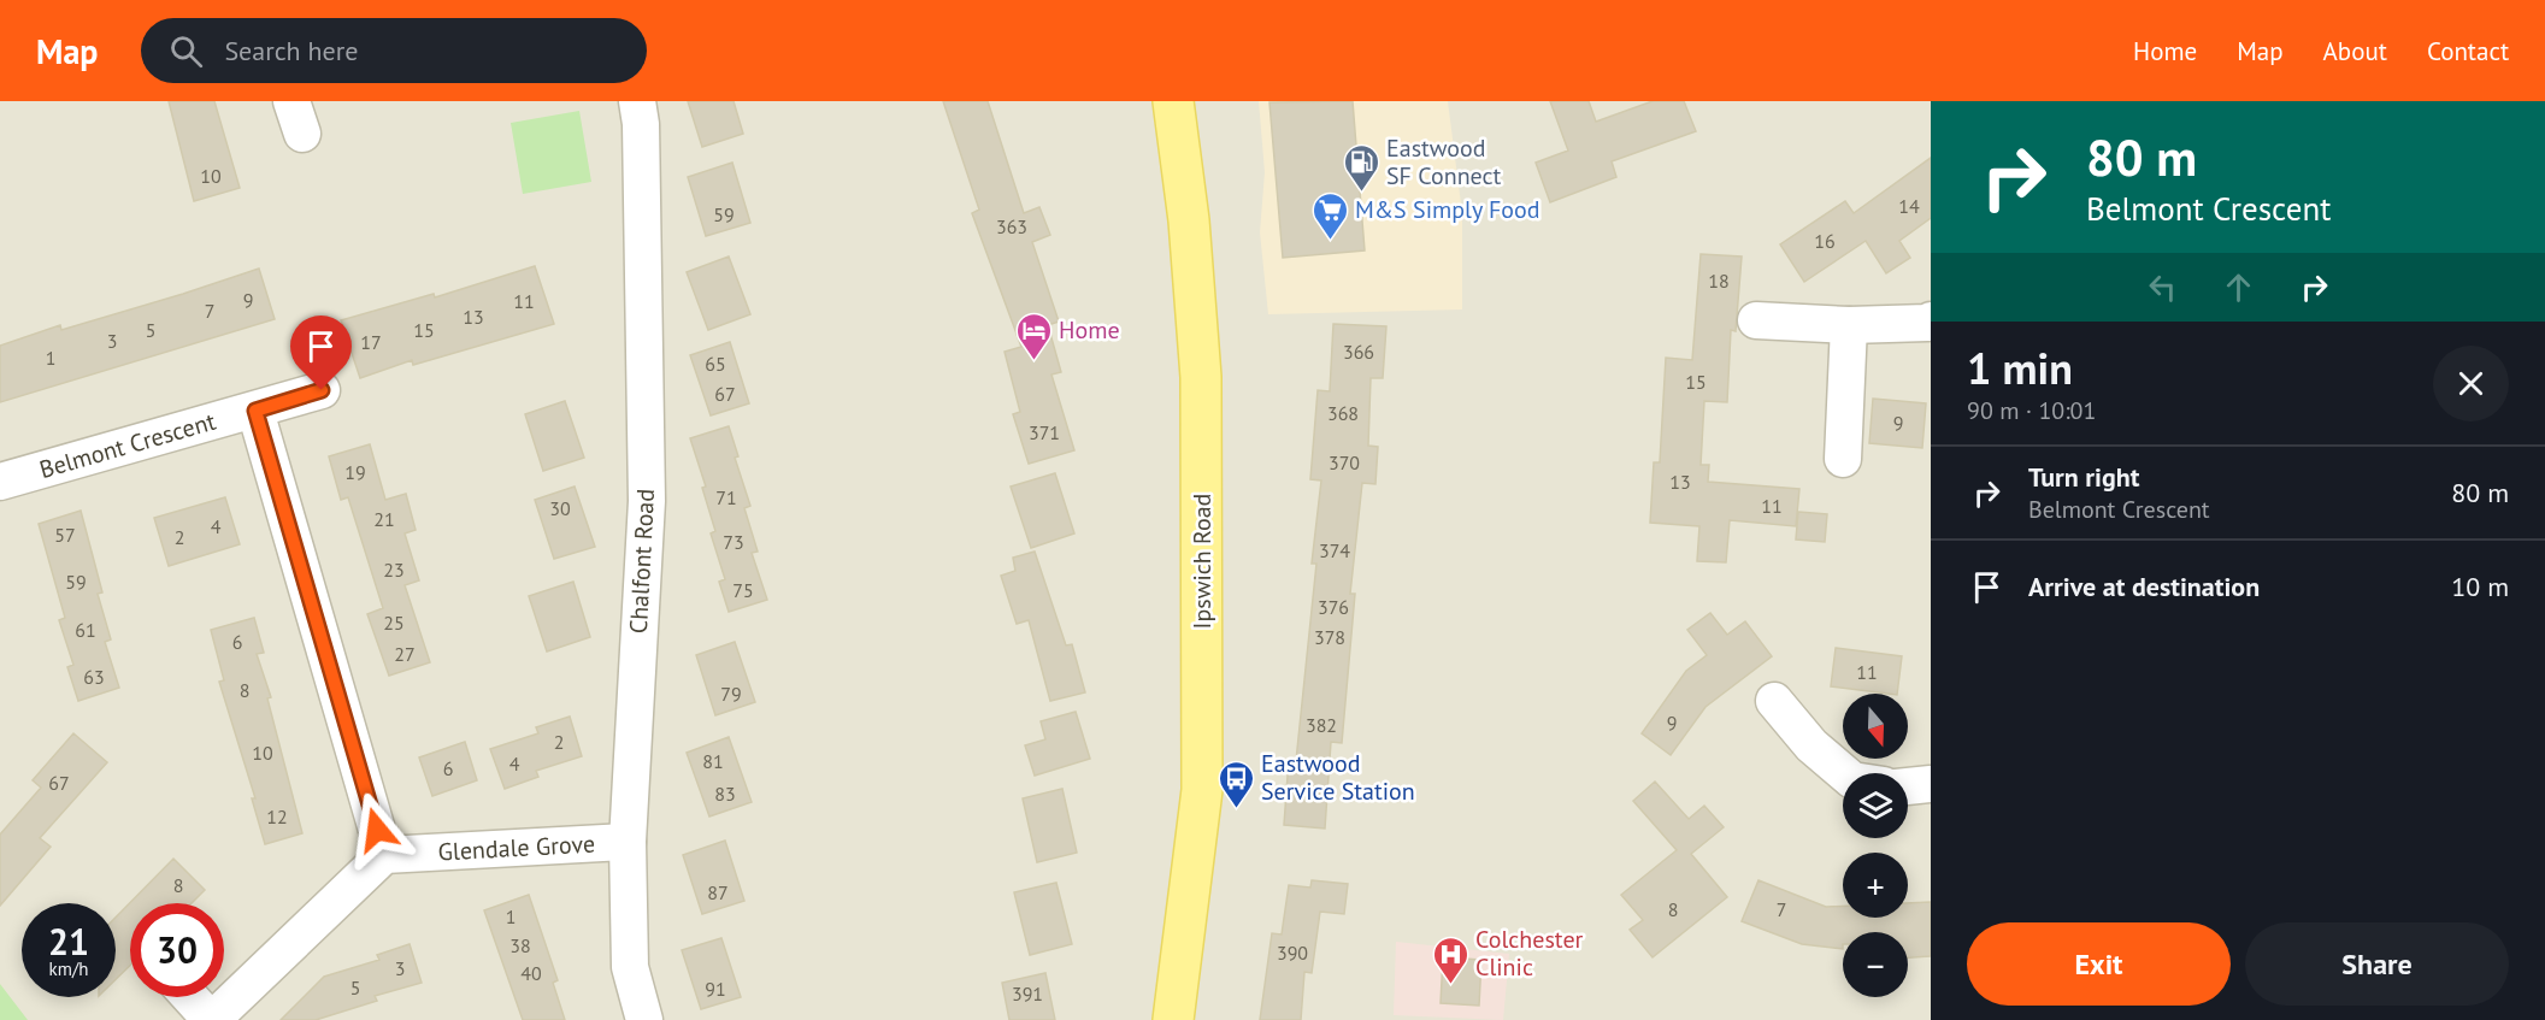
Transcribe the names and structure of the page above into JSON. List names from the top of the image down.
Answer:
{
  "streets": {
    "main road": ["Ipswich Road"],
    "street": ["Belmont Crescent", "Chalfont Road", "Glendale Grove"]
  },
  "crossings": [
    ["Chalfont Road", "Glendale Grove"]
  ],
  "places": {
    "fuel station": ["Eastwood SF Connect"],
    "supermarket": ["M&S Simply Food"],
    "hotel": ["Home"],
    "bus stop": ["Eastwood Service Station"],
    "hospital": ["Colchester Clinic"]
  },
  "house_numbers": [
    "10",
    "14",
    "59",
    "363",
    "16",
    "18",
    "9",
    "11",
    "7",
    "13",
    "5",
    "15",
    "3",
    "17",
    "366",
    "1",
    "65",
    "15",
    "67",
    "368",
    "9",
    "371",
    "370",
    "19",
    "13",
    "71",
    "11",
    "30",
    "21",
    "4",
    "57",
    "2",
    "73",
    "374",
    "23",
    "59",
    "75",
    "376",
    "25",
    "61",
    "378",
    "6",
    "27",
    "11",
    "63",
    "8",
    "79",
    "9",
    "382",
    "2",
    "10",
    "81",
    "4",
    "6",
    "67",
    "83",
    "12",
    "8",
    "87",
    "8",
    "7",
    "1",
    "38",
    "390",
    "3",
    "40",
    "5",
    "91",
    "391"
  ],
  "north": "bottom",
  "page": {
    "header": "Map",
    "search": "Search here",
    "nav": [
      "Home",
      "Map",
      "About",
      "Contact"
    ],
    "turn": ["80 m", "Belmont Crescent"],
    "heading": ["1 min", "90 m · 10:01"],
    "list": [
      {
        "name": "Turn right",
        "note": "Belmont Crescent",
        "value": "80 m"
      },
      {
        "name": "Arrive at destination",
        "value": "10 m"
      }
    ],
    "map_buttons": ["+", "−"],
    "speed": "21 km/h",
    "limit": "30",
    "buttons": ["Exit", "Share"]
  }
}
